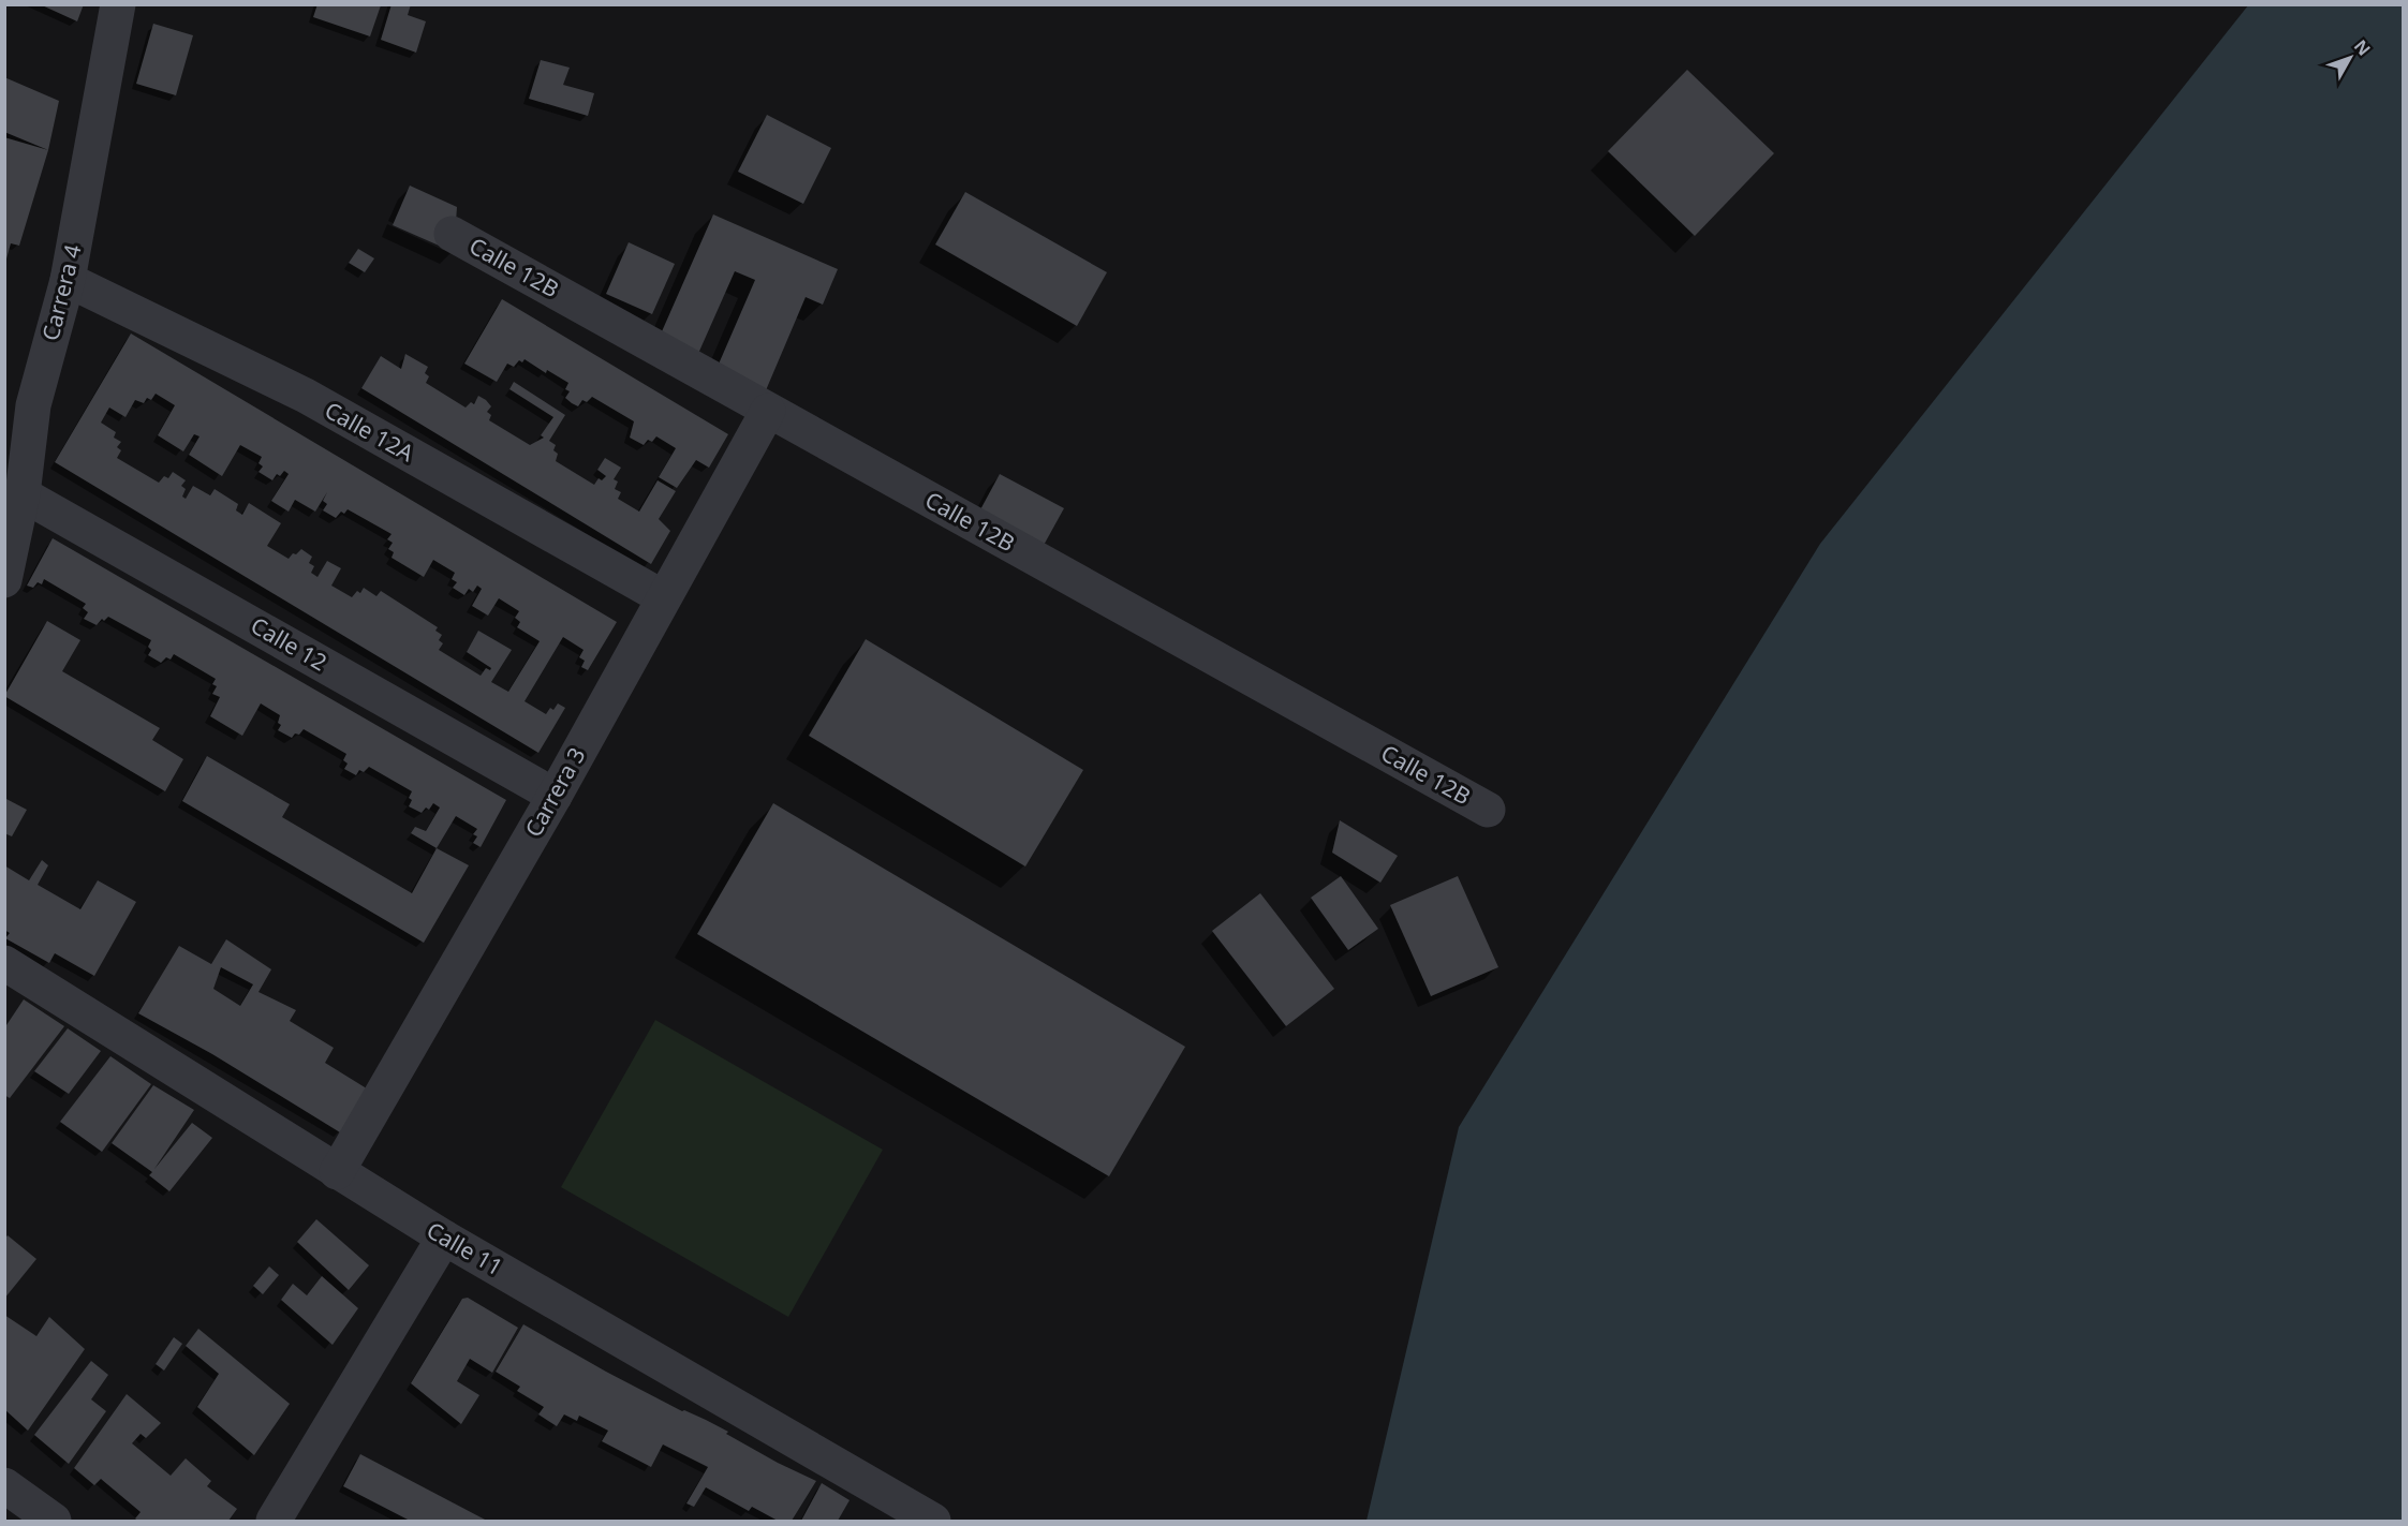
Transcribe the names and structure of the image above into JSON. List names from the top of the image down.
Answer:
{
  "streets": {
    "street": [
      "Calle 12B",
      "Carrera 4",
      "Calle 12A",
      "Calle 12",
      "Carrera 3",
      "Calle 11"
    ]
  },
  "crossings": [
    ["Calle 12B", "Carrera 3"],
    ["Carrera 4", "Calle 12A"],
    ["Carrera 4", "Calle 12"],
    ["Calle 12A", "Carrera 3"],
    ["Calle 12", "Carrera 3"],
    ["Carrera 3", "Calle 11"]
  ],
  "north": "top right"
}
